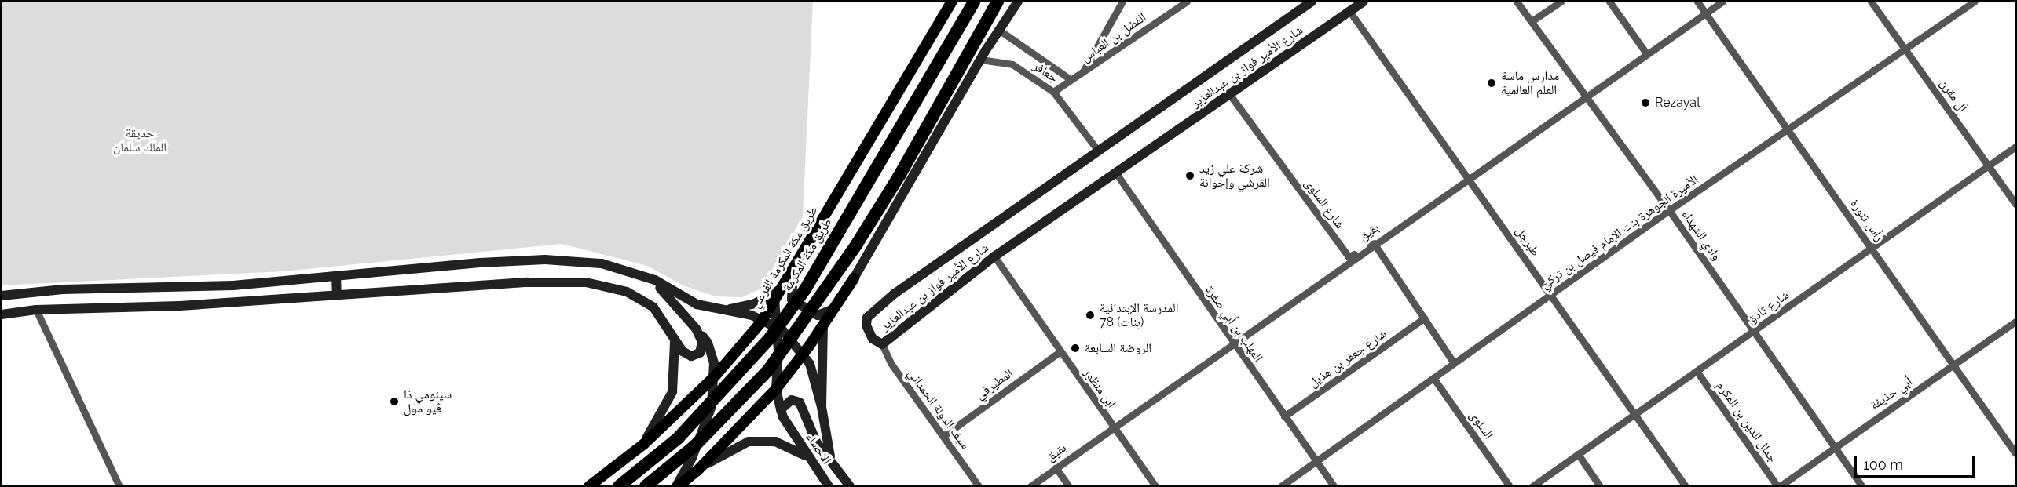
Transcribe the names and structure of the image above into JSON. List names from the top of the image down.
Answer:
{
  "streets": {
    "highway": ["طريق مكة المكرمة"],
    "main road": ["شارع الأمير فواز بن عبدالعزير", "طريق مكة المكرمة الفرعي", "الاحساء"],
    "street": [
      "الفضل بن العباس",
      "جعافر",
      "آل مقرن",
      "شارع السلوى",
      "رأس تنورة",
      "بقيق",
      "الأميرة الجوهرة بنت الإمام فيصل بن تركي",
      "وادي الشهداء",
      "طبرجل",
      "شارع ثادق",
      "المهلب بن أبي صفرة",
      "شارع جعفر بن هذيل",
      "المطيرفي",
      "ابن منظور",
      "أبي حذيفة",
      "سيف الدولة الحمداني",
      "جمال الدين بن المكرم",
      "السلوى"
    ]
  },
  "crossings": [
    ["الفضل بن العباس", "جعافر"],
    ["شارع الأمير فواز بن عبدالعزير", "جعافر"],
    ["شارع الأمير فواز بن عبدالعزير", "شارع السلوى"],
    ["شارع الأمير فواز بن عبدالعزير", "طبرجل"],
    ["شارع الأمير فواز بن عبدالعزير", "المهلب بن أبي صفرة"],
    ["شارع الأمير فواز بن عبدالعزير", "ابن منظور"],
    ["شارع الأمير فواز بن عبدالعزير", "سيف الدولة الحمداني"],
    ["آل مقرن", "الأميرة الجوهرة بنت الإمام فيصل بن تركي"],
    ["آل مقرن", "شارع ثادق"],
    ["شارع السلوى", "بقيق"],
    ["رأس تنورة", "بقيق"],
    ["رأس تنورة", "الأميرة الجوهرة بنت الإمام فيصل بن تركي"],
    ["رأس تنورة", "شارع ثادق"],
    ["رأس تنورة", "أبي حذيفة"],
    ["بقيق", "وادي الشهداء"],
    ["بقيق", "طبرجل"],
    ["بقيق", "المهلب بن أبي صفرة"],
    ["بقيق", "ابن منظور"],
    ["الأميرة الجوهرة بنت الإمام فيصل بن تركي", "وادي الشهداء"],
    ["الأميرة الجوهرة بنت الإمام فيصل بن تركي", "طبرجل"],
    ["الأميرة الجوهرة بنت الإمام فيصل بن تركي", "المهلب بن أبي صفرة"],
    ["الأميرة الجوهرة بنت الإمام فيصل بن تركي", "السلوى"],
    ["وادي الشهداء", "شارع ثادق"],
    ["وادي الشهداء", "أبي حذيفة"],
    ["طبرجل", "شارع ثادق"],
    ["طريق مكة المكرمة الفرعي", "الاحساء"],
    ["شارع ثادق", "جمال الدين بن المكرم"],
    ["المهلب بن أبي صفرة", "شارع جعفر بن هذيل"],
    ["المطيرفي", "ابن منظور"],
    ["المطيرفي", "سيف الدولة الحمداني"],
    ["أبي حذيفة", "جمال الدين بن المكرم"]
  ],
  "parks": ["حديقة الملك سلمان"],
  "places": [
    "مدارس ماسة العلم العالمية",
    "Rezayat",
    "شركة علي زيد القرشي وإخوانة",
    "المدرسة الإبتدائية 78 (بنات)",
    "الروضة السابعة",
    "سينومي ذا ڤيو موّل"
  ],
  "scale_bar": "100 m"
}
